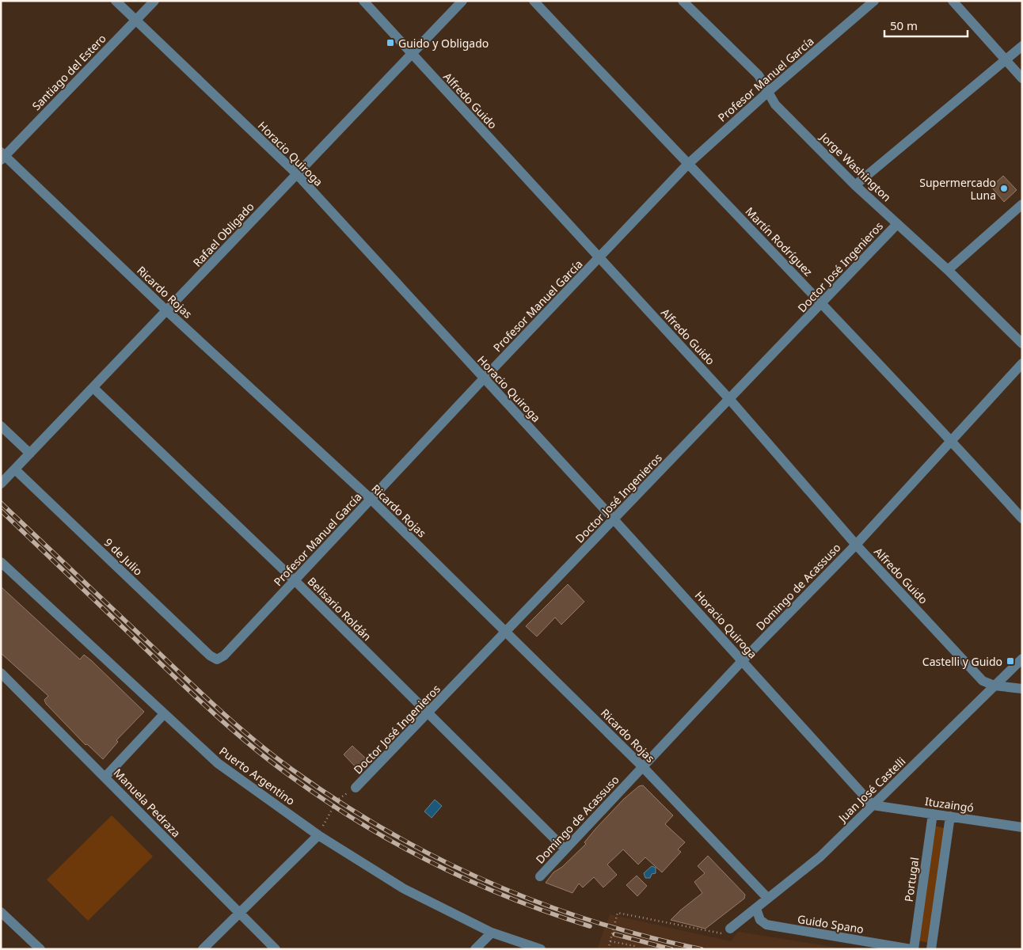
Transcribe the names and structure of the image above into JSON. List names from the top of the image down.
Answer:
{
  "streets": {
    "street": [
      "Santiago del Estero",
      "Profesor Manuel García",
      "Alfredo Guido",
      "Horacio Quiroga",
      "Jorge Washington",
      "Rafael Obligado",
      "Martín Rodríguez",
      "Doctor José Ingenieros",
      "Ricardo Rojas",
      "9 de Julio",
      "Domingo de Acassuso",
      "Belisario Roldán",
      "Puerto Argentino",
      "Juan José Castelli",
      "Manuela Pedraza",
      "Ituzaingó",
      "Portugal",
      "Guido Spano"
    ]
  },
  "crossings": [
    ["Santiago del Estero", "Horacio Quiroga"],
    ["Santiago del Estero", "Ricardo Rojas"],
    ["Profesor Manuel García", "Alfredo Guido"],
    ["Profesor Manuel García", "Horacio Quiroga"],
    ["Profesor Manuel García", "Jorge Washington"],
    ["Profesor Manuel García", "Martín Rodríguez"],
    ["Profesor Manuel García", "Ricardo Rojas"],
    ["Profesor Manuel García", "9 de Julio"],
    ["Profesor Manuel García", "Belisario Roldán"],
    ["Alfredo Guido", "Rafael Obligado"],
    ["Alfredo Guido", "Doctor José Ingenieros"],
    ["Alfredo Guido", "Domingo de Acassuso"],
    ["Alfredo Guido", "Juan José Castelli"],
    ["Horacio Quiroga", "Rafael Obligado"],
    ["Horacio Quiroga", "Doctor José Ingenieros"],
    ["Horacio Quiroga", "Domingo de Acassuso"],
    ["Horacio Quiroga", "Juan José Castelli"],
    ["Horacio Quiroga", "Ituzaingó"],
    ["Jorge Washington", "Doctor José Ingenieros"],
    ["Rafael Obligado", "Ricardo Rojas"],
    ["Rafael Obligado", "9 de Julio"],
    ["Rafael Obligado", "Belisario Roldán"],
    ["Martín Rodríguez", "Doctor José Ingenieros"],
    ["Martín Rodríguez", "Domingo de Acassuso"],
    ["Doctor José Ingenieros", "Ricardo Rojas"],
    ["Doctor José Ingenieros", "Belisario Roldán"],
    ["Ricardo Rojas", "Domingo de Acassuso"],
    ["Ricardo Rojas", "Juan José Castelli"],
    ["Domingo de Acassuso", "Belisario Roldán"],
    ["Juan José Castelli", "Ituzaingó"],
    ["Juan José Castelli", "Guido Spano"],
    ["Ituzaingó", "Portugal"],
    ["Portugal", "Guido Spano"]
  ],
  "places": {
    "transit": ["Guido y Obligado", "Castelli y Guido"],
    "other": ["Supermercado Luna"]
  },
  "scale_bar": "50 m"
}
